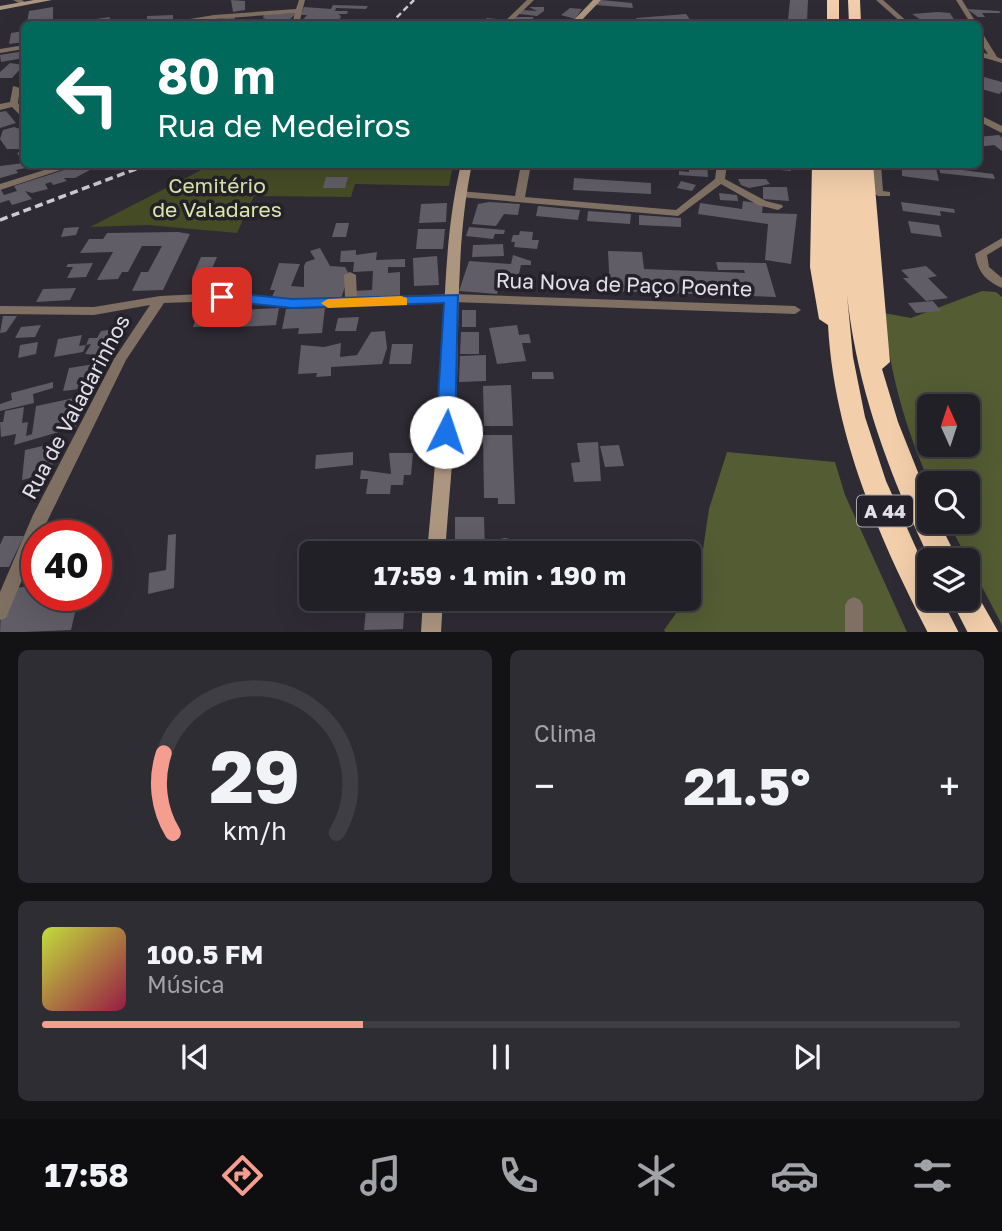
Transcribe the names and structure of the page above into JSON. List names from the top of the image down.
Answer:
{
  "streets": {
    "highway": ["A 44"],
    "street": ["Rua Nova de Paço Poente", "Rua de Valadarinhos"]
  },
  "crossings": [
    ["Rua Nova de Paço Poente", "Rua de Valadarinhos"]
  ],
  "parks": ["Cemitério de Valadares"],
  "north": "top",
  "page": {
    "turn": ["80 m", "Rua de Medeiros"],
    "limit": "40",
    "trip": "17:59 · 1 min · 190 m",
    "tile": "Clima",
    "heat": ["−", "21.5°", "+"],
    "song": ["100.5 FM", "Música"],
    "tabs": "17:58",
    "gauge": ["29", "km/h"]
  }
}
